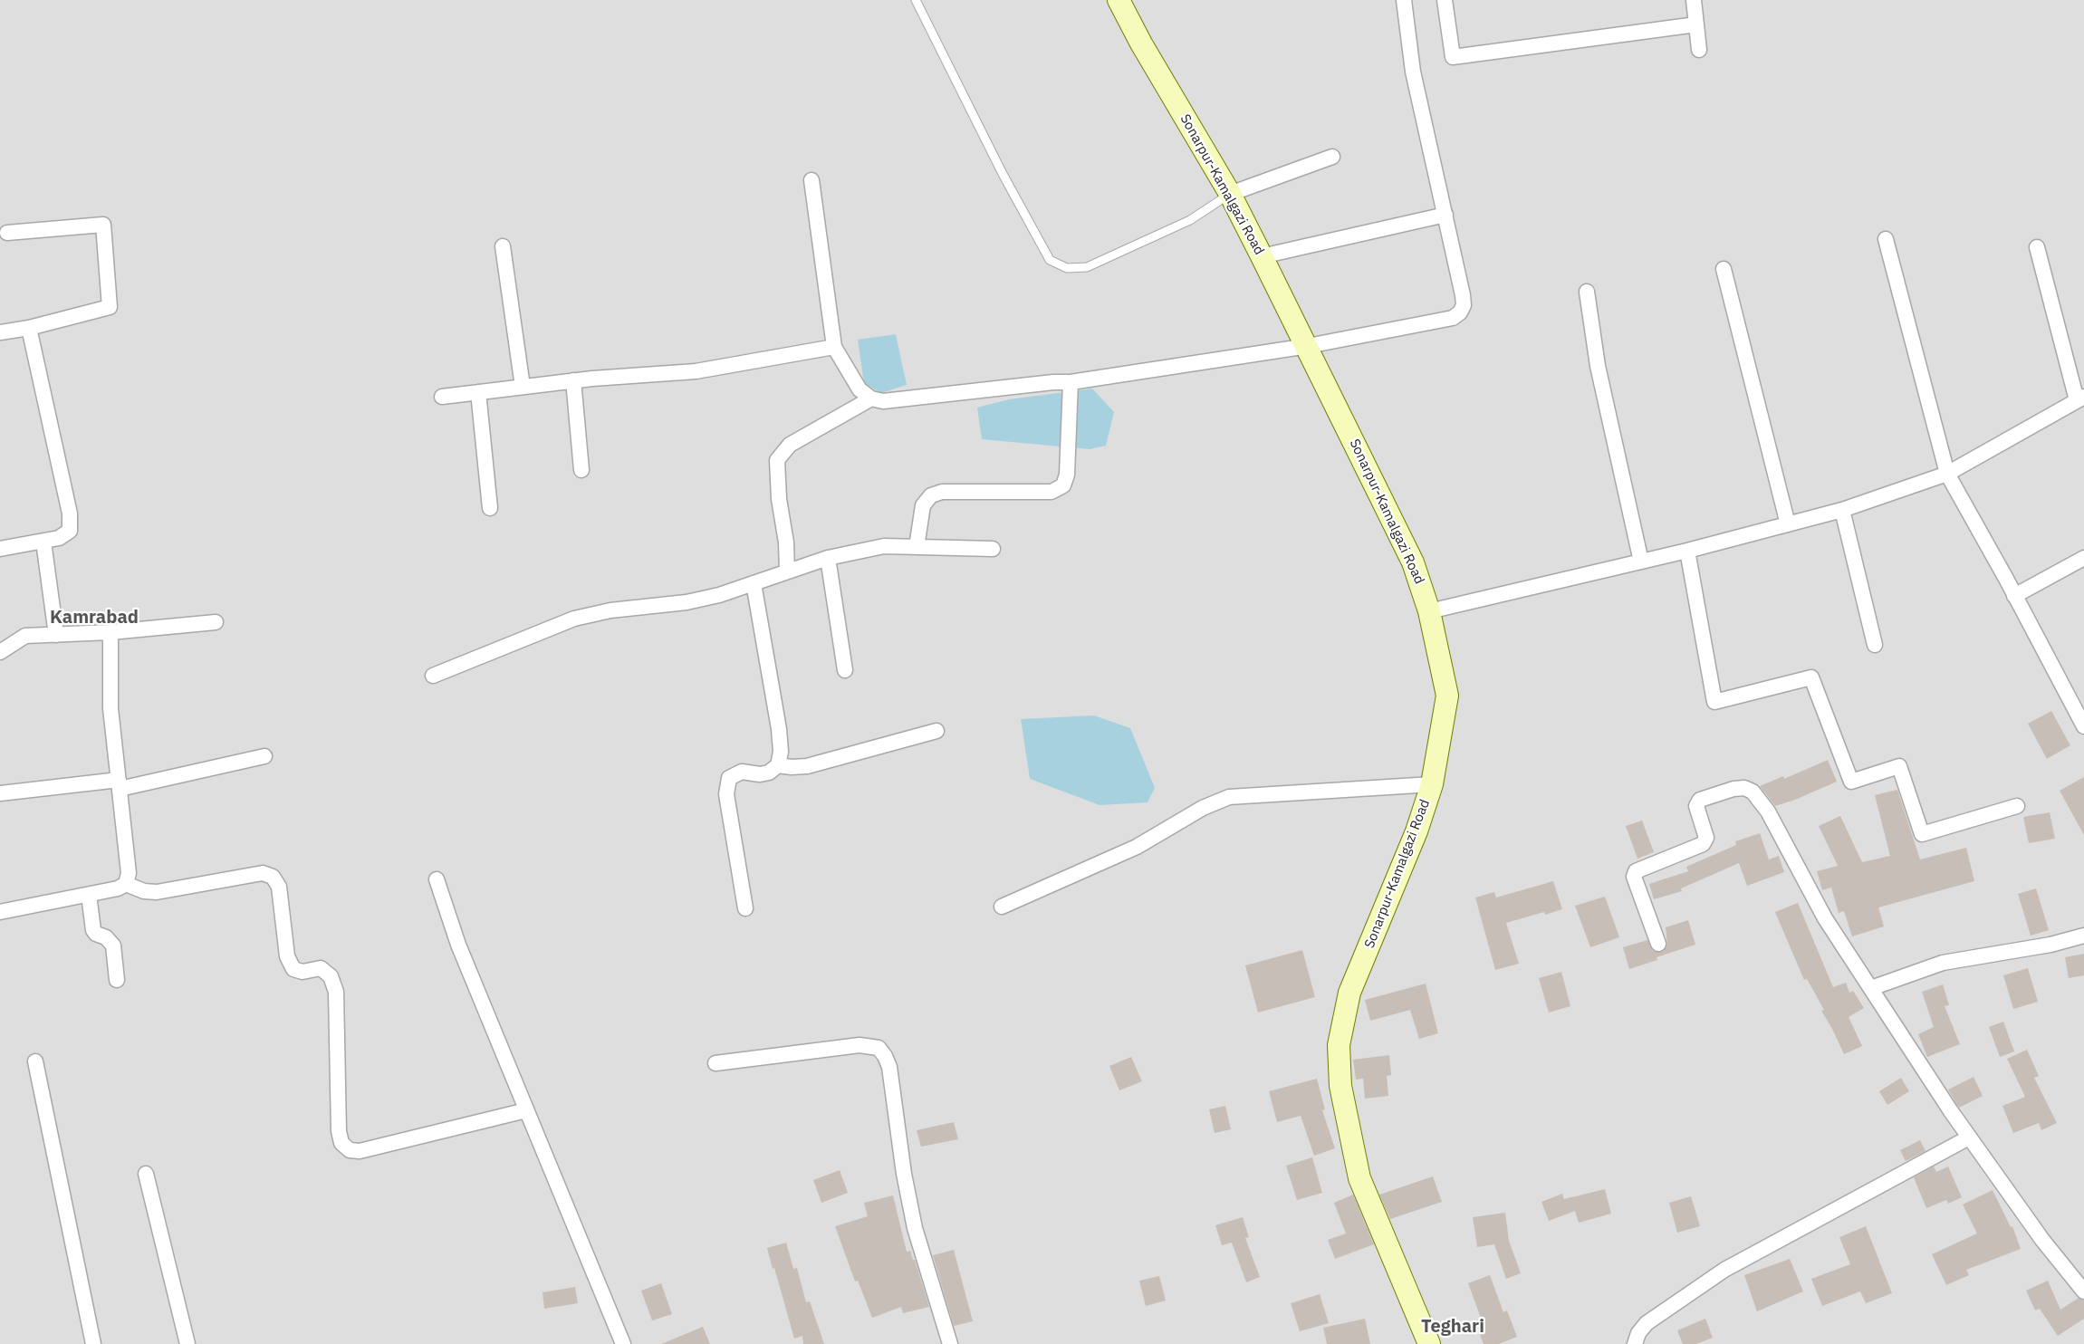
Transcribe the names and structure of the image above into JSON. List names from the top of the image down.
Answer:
{
  "streets": {
    "main road": ["Sonarpur-Kamalgazi Road"]
  },
  "districts": ["Kamrabad", "Teghari"]
}
